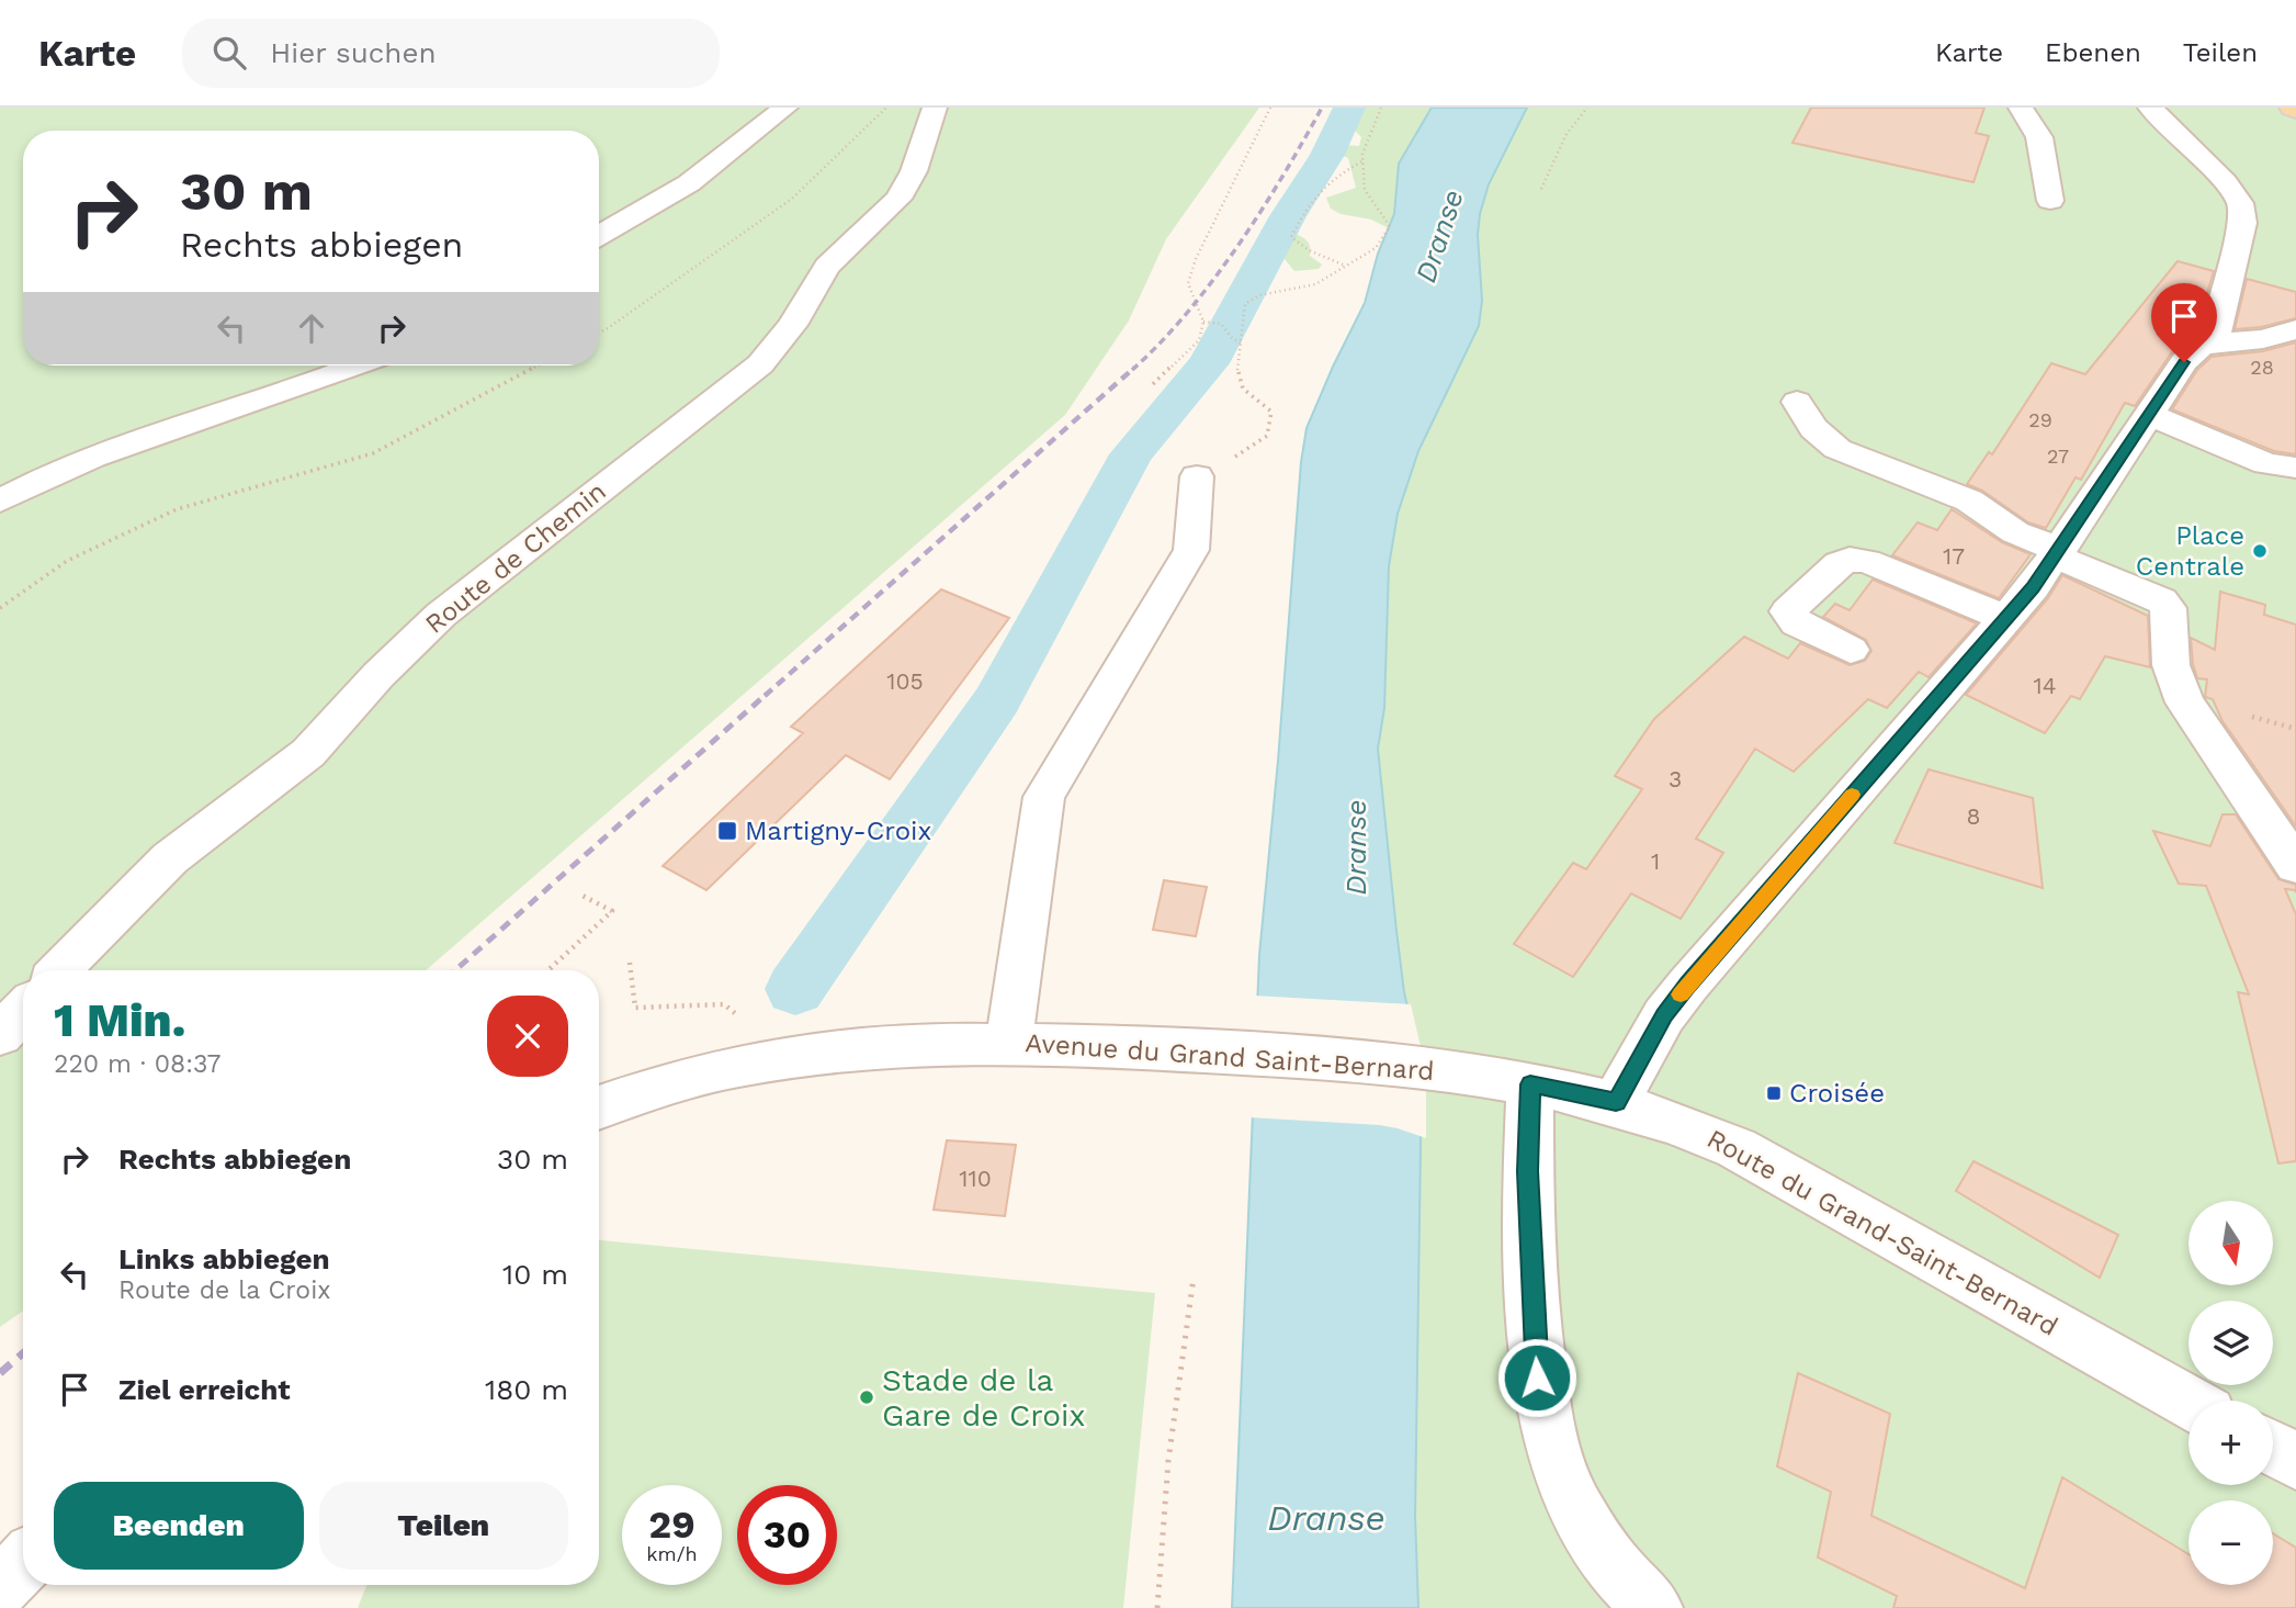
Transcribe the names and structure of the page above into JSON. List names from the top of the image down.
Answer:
{
  "streets": {
    "street": ["Route de Chemin", "Avenue du Grand Saint-Bernard", "Route du Grand-Saint-Bernard"]
  },
  "crossings": [
    ["Avenue du Grand Saint-Bernard", "Route du Grand-Saint-Bernard"]
  ],
  "water": ["Dranse"],
  "places": {
    "other": ["Place Centrale", "Stade de la Gare de Croix"],
    "transit": ["Martigny-Croix", "Croisée"]
  },
  "house_numbers": [
    "28",
    "29",
    "27",
    "17",
    "105",
    "14",
    "3",
    "8",
    "1",
    "110"
  ],
  "north": "bottom",
  "page": {
    "header": "Karte",
    "search": "Hier suchen",
    "nav": ["Karte", "Ebenen", "Teilen"],
    "turn": ["30 m", "Rechts abbiegen"],
    "heading": ["1 Min.", "220 m · 08:37"],
    "list": [
      {
        "name": "Rechts abbiegen",
        "value": "30 m"
      },
      {
        "name": "Links abbiegen",
        "note": "Route de la Croix",
        "value": "10 m"
      },
      {
        "name": "Ziel erreicht",
        "value": "180 m"
      }
    ],
    "map_buttons": ["+", "−"],
    "buttons": ["Beenden", "Teilen"],
    "speed": "29 km/h",
    "limit": "30"
  }
}
